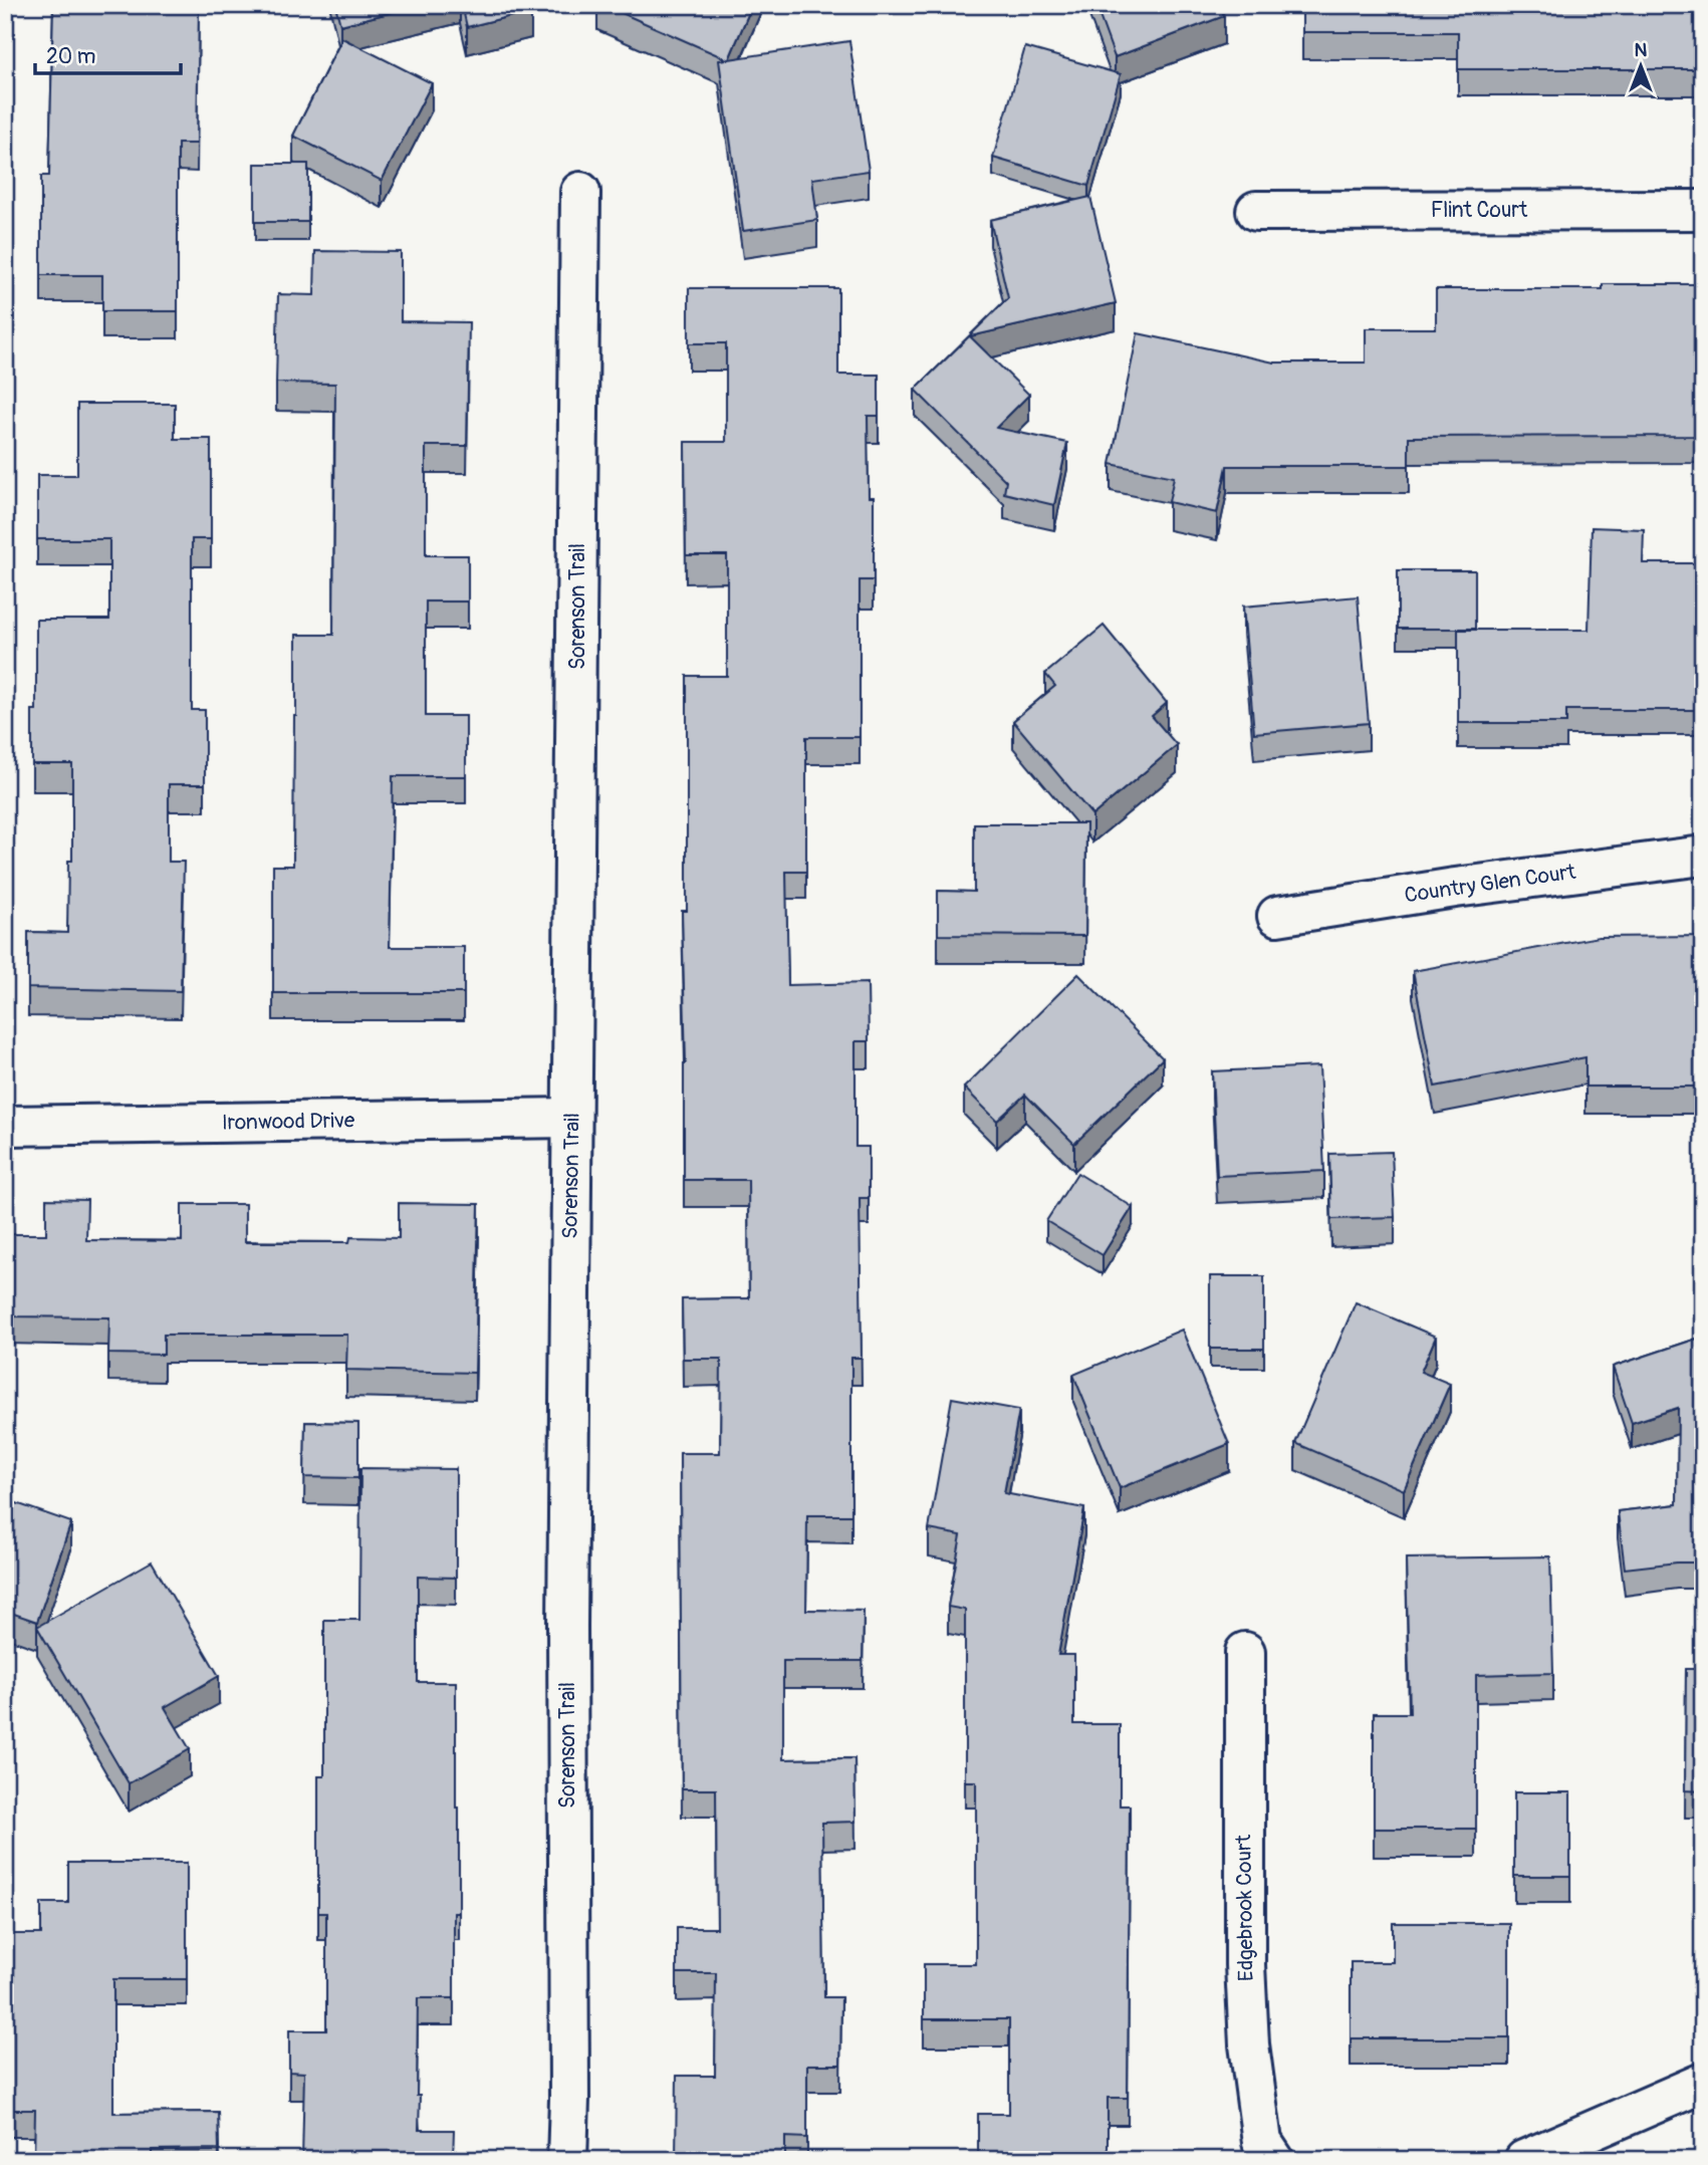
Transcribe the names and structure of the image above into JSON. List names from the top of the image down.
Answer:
{
  "streets": {
    "street": [
      "Flint Court",
      "Sorenson Trail",
      "Country Glen Court",
      "Ironwood Drive",
      "Edgebrook Court"
    ]
  },
  "crossings": [
    ["Sorenson Trail", "Ironwood Drive"]
  ],
  "scale_bar": "20 m",
  "north": "top"
}
